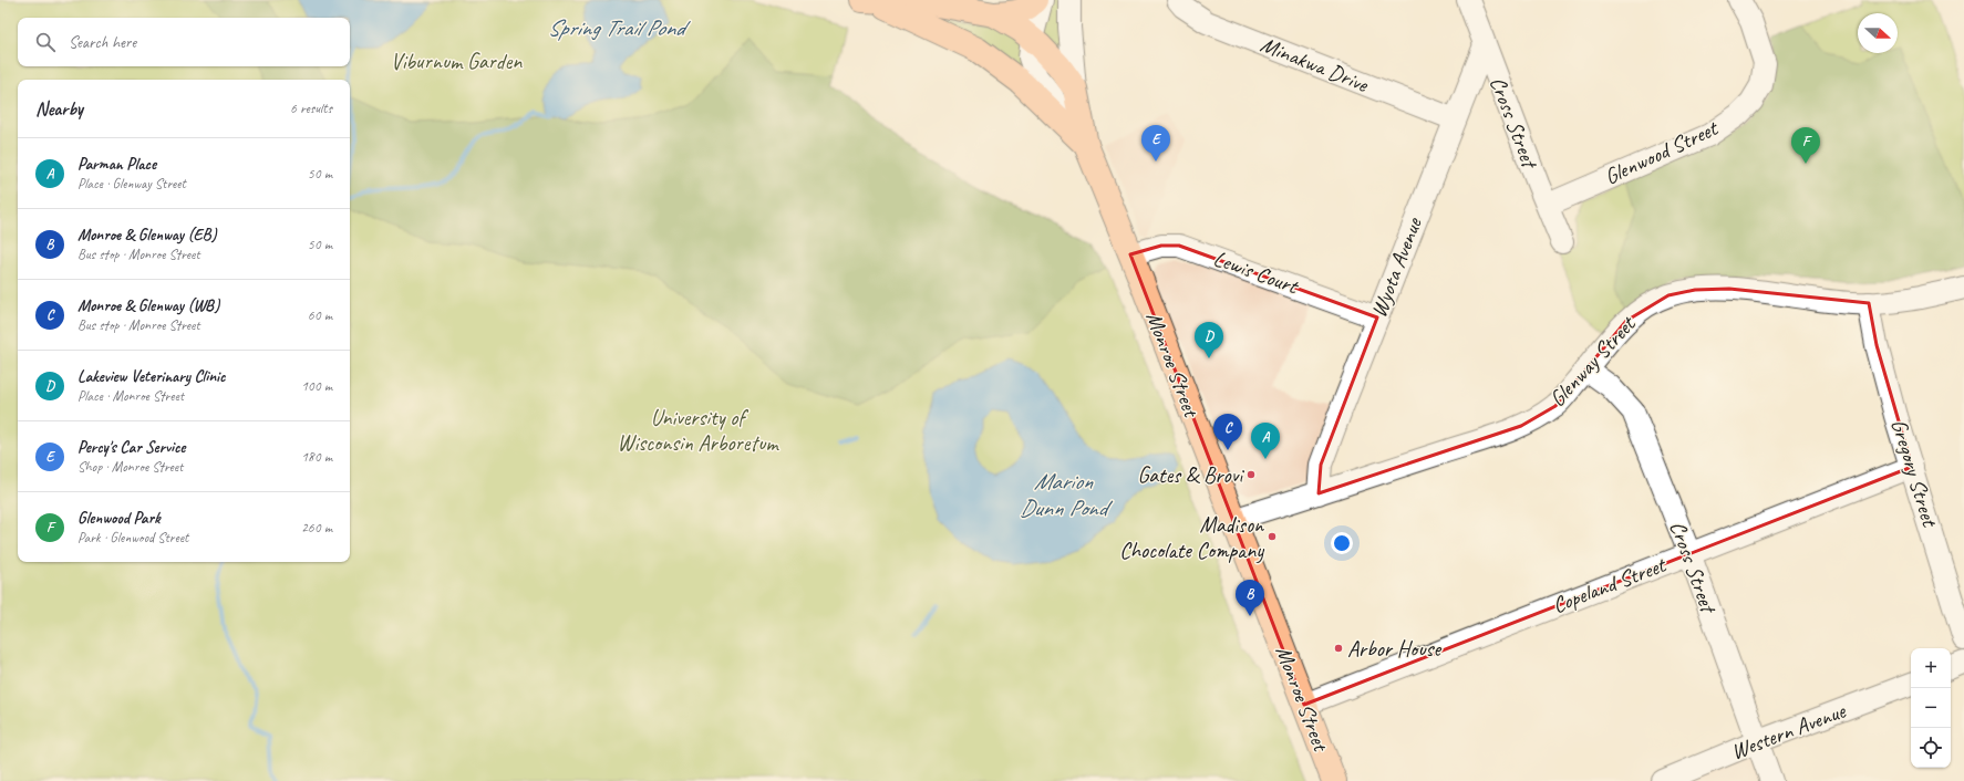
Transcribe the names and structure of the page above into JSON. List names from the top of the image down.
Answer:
{
  "streets": {
    "main road": ["Monroe Street"],
    "street": [
      "Minakwa Drive",
      "Cross Street",
      "Glenwood Street",
      "Wyota Avenue",
      "Lewis Court",
      "Glenway Street",
      "Gregory Street",
      "Copeland Street",
      "Western Avenue"
    ]
  },
  "crossings": [
    ["Minakwa Drive", "Wyota Avenue"],
    ["Cross Street", "Glenwood Street"],
    ["Cross Street", "Wyota Avenue"],
    ["Cross Street", "Glenway Street"],
    ["Cross Street", "Copeland Street"],
    ["Cross Street", "Western Avenue"],
    ["Wyota Avenue", "Lewis Court"],
    ["Wyota Avenue", "Glenway Street"],
    ["Lewis Court", "Monroe Street"],
    ["Glenway Street", "Monroe Street"],
    ["Glenway Street", "Gregory Street"],
    ["Monroe Street", "Copeland Street"],
    ["Gregory Street", "Copeland Street"]
  ],
  "water": ["Spring Trail Pond", "Marion Dunn Pond"],
  "parks": ["Viburnum Garden", "University of Wisconsin Arboretum"],
  "places": ["Gates & Brovi", "Madison Chocolate Company", "Arbor House"],
  "north": "right",
  "page": {
    "search": "Search here",
    "heading": ["Nearby", "6 results"],
    "pins": [
      "E",
      "F",
      "D",
      "C",
      "A",
      "B"
    ],
    "list": [
      {
        "mark": "A",
        "name": "Parman Place",
        "note": "Place · Glenway Street",
        "value": "50 m"
      },
      {
        "mark": "B",
        "name": "Monroe & Glenway (EB)",
        "note": "Bus stop · Monroe Street",
        "value": "50 m"
      },
      {
        "mark": "C",
        "name": "Monroe & Glenway (WB)",
        "note": "Bus stop · Monroe Street",
        "value": "60 m"
      },
      {
        "mark": "D",
        "name": "Lakeview Veterinary Clinic",
        "note": "Place · Monroe Street",
        "value": "100 m"
      },
      {
        "mark": "E",
        "name": "Percy's Car Service",
        "note": "Shop · Monroe Street",
        "value": "180 m"
      },
      {
        "mark": "F",
        "name": "Glenwood Park",
        "note": "Park · Glenwood Street",
        "value": "260 m"
      }
    ],
    "map_buttons": ["+", "−"]
  }
}
